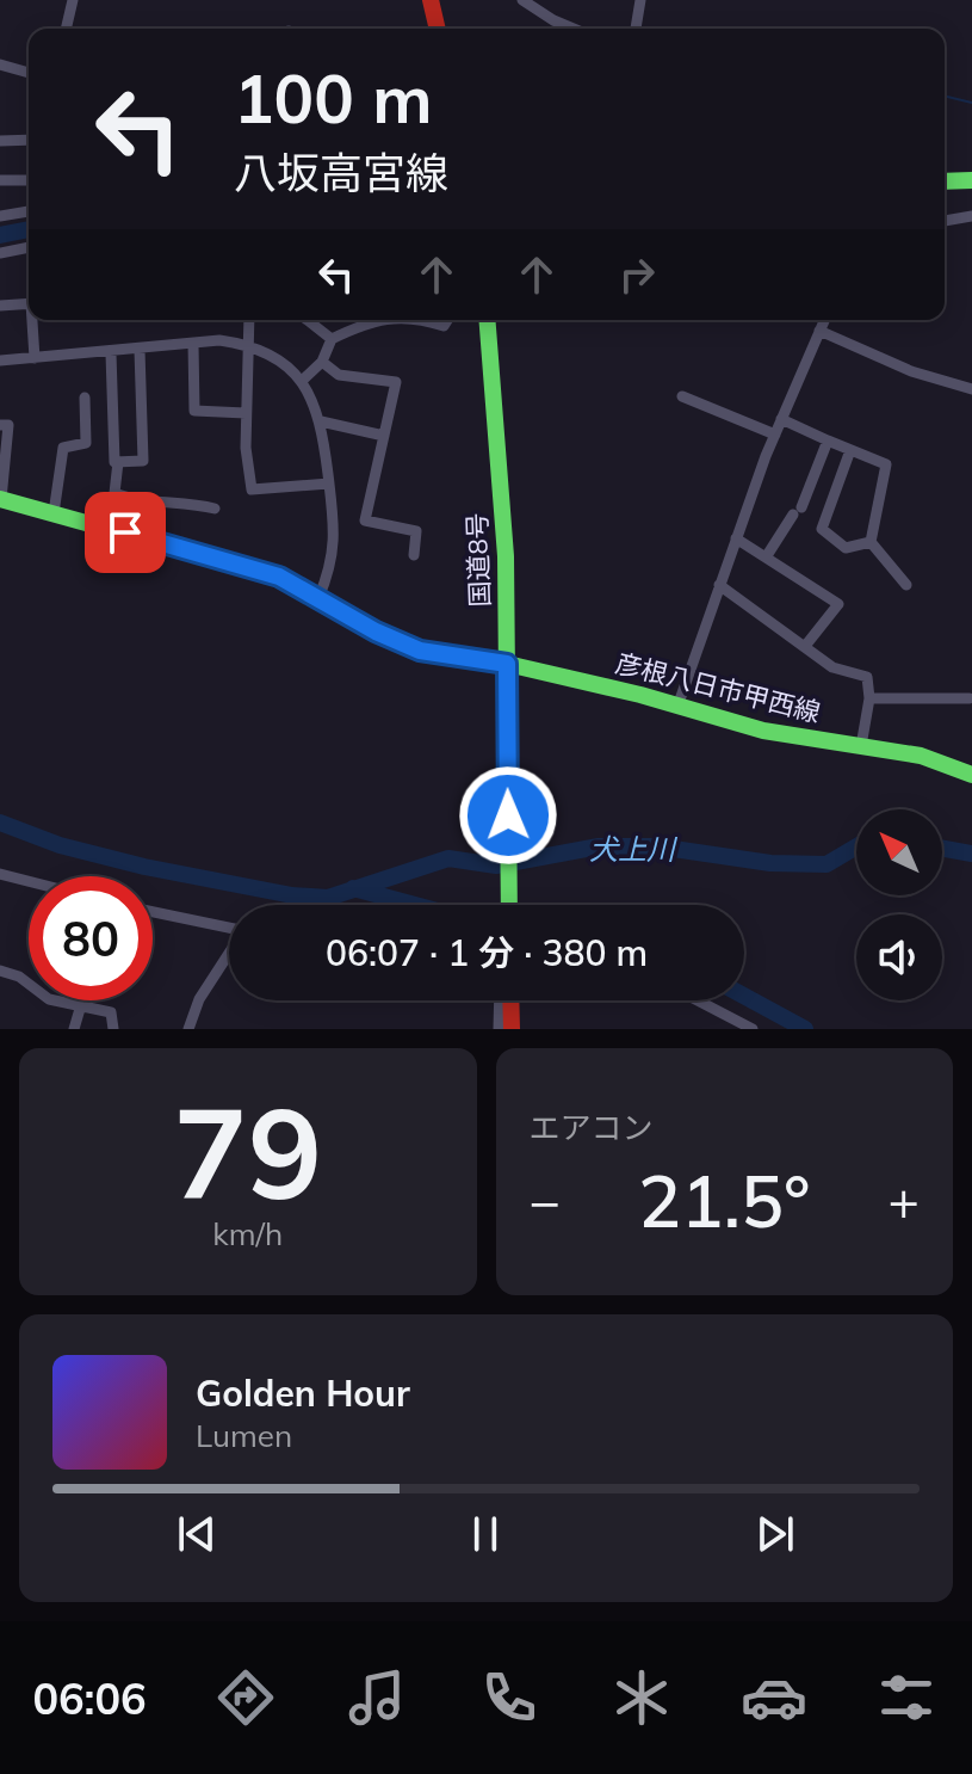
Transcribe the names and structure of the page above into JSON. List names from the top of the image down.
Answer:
{
  "streets": {
    "main road": ["国道8号", "彦根八日市甲西線"]
  },
  "crossings": [
    ["国道8号", "彦根八日市甲西線"]
  ],
  "water": ["犬上川"],
  "north": "top left",
  "page": {
    "turn": ["100 m", "八坂高宮線"],
    "limit": "80",
    "trip": "06:07 · 1 分 · 380 m",
    "tile": [
      ["79", "km/h"],
      "エアコン"
    ],
    "heat": ["−", "21.5°", "+"],
    "song": ["Golden Hour", "Lumen"],
    "tabs": "06:06"
  }
}
